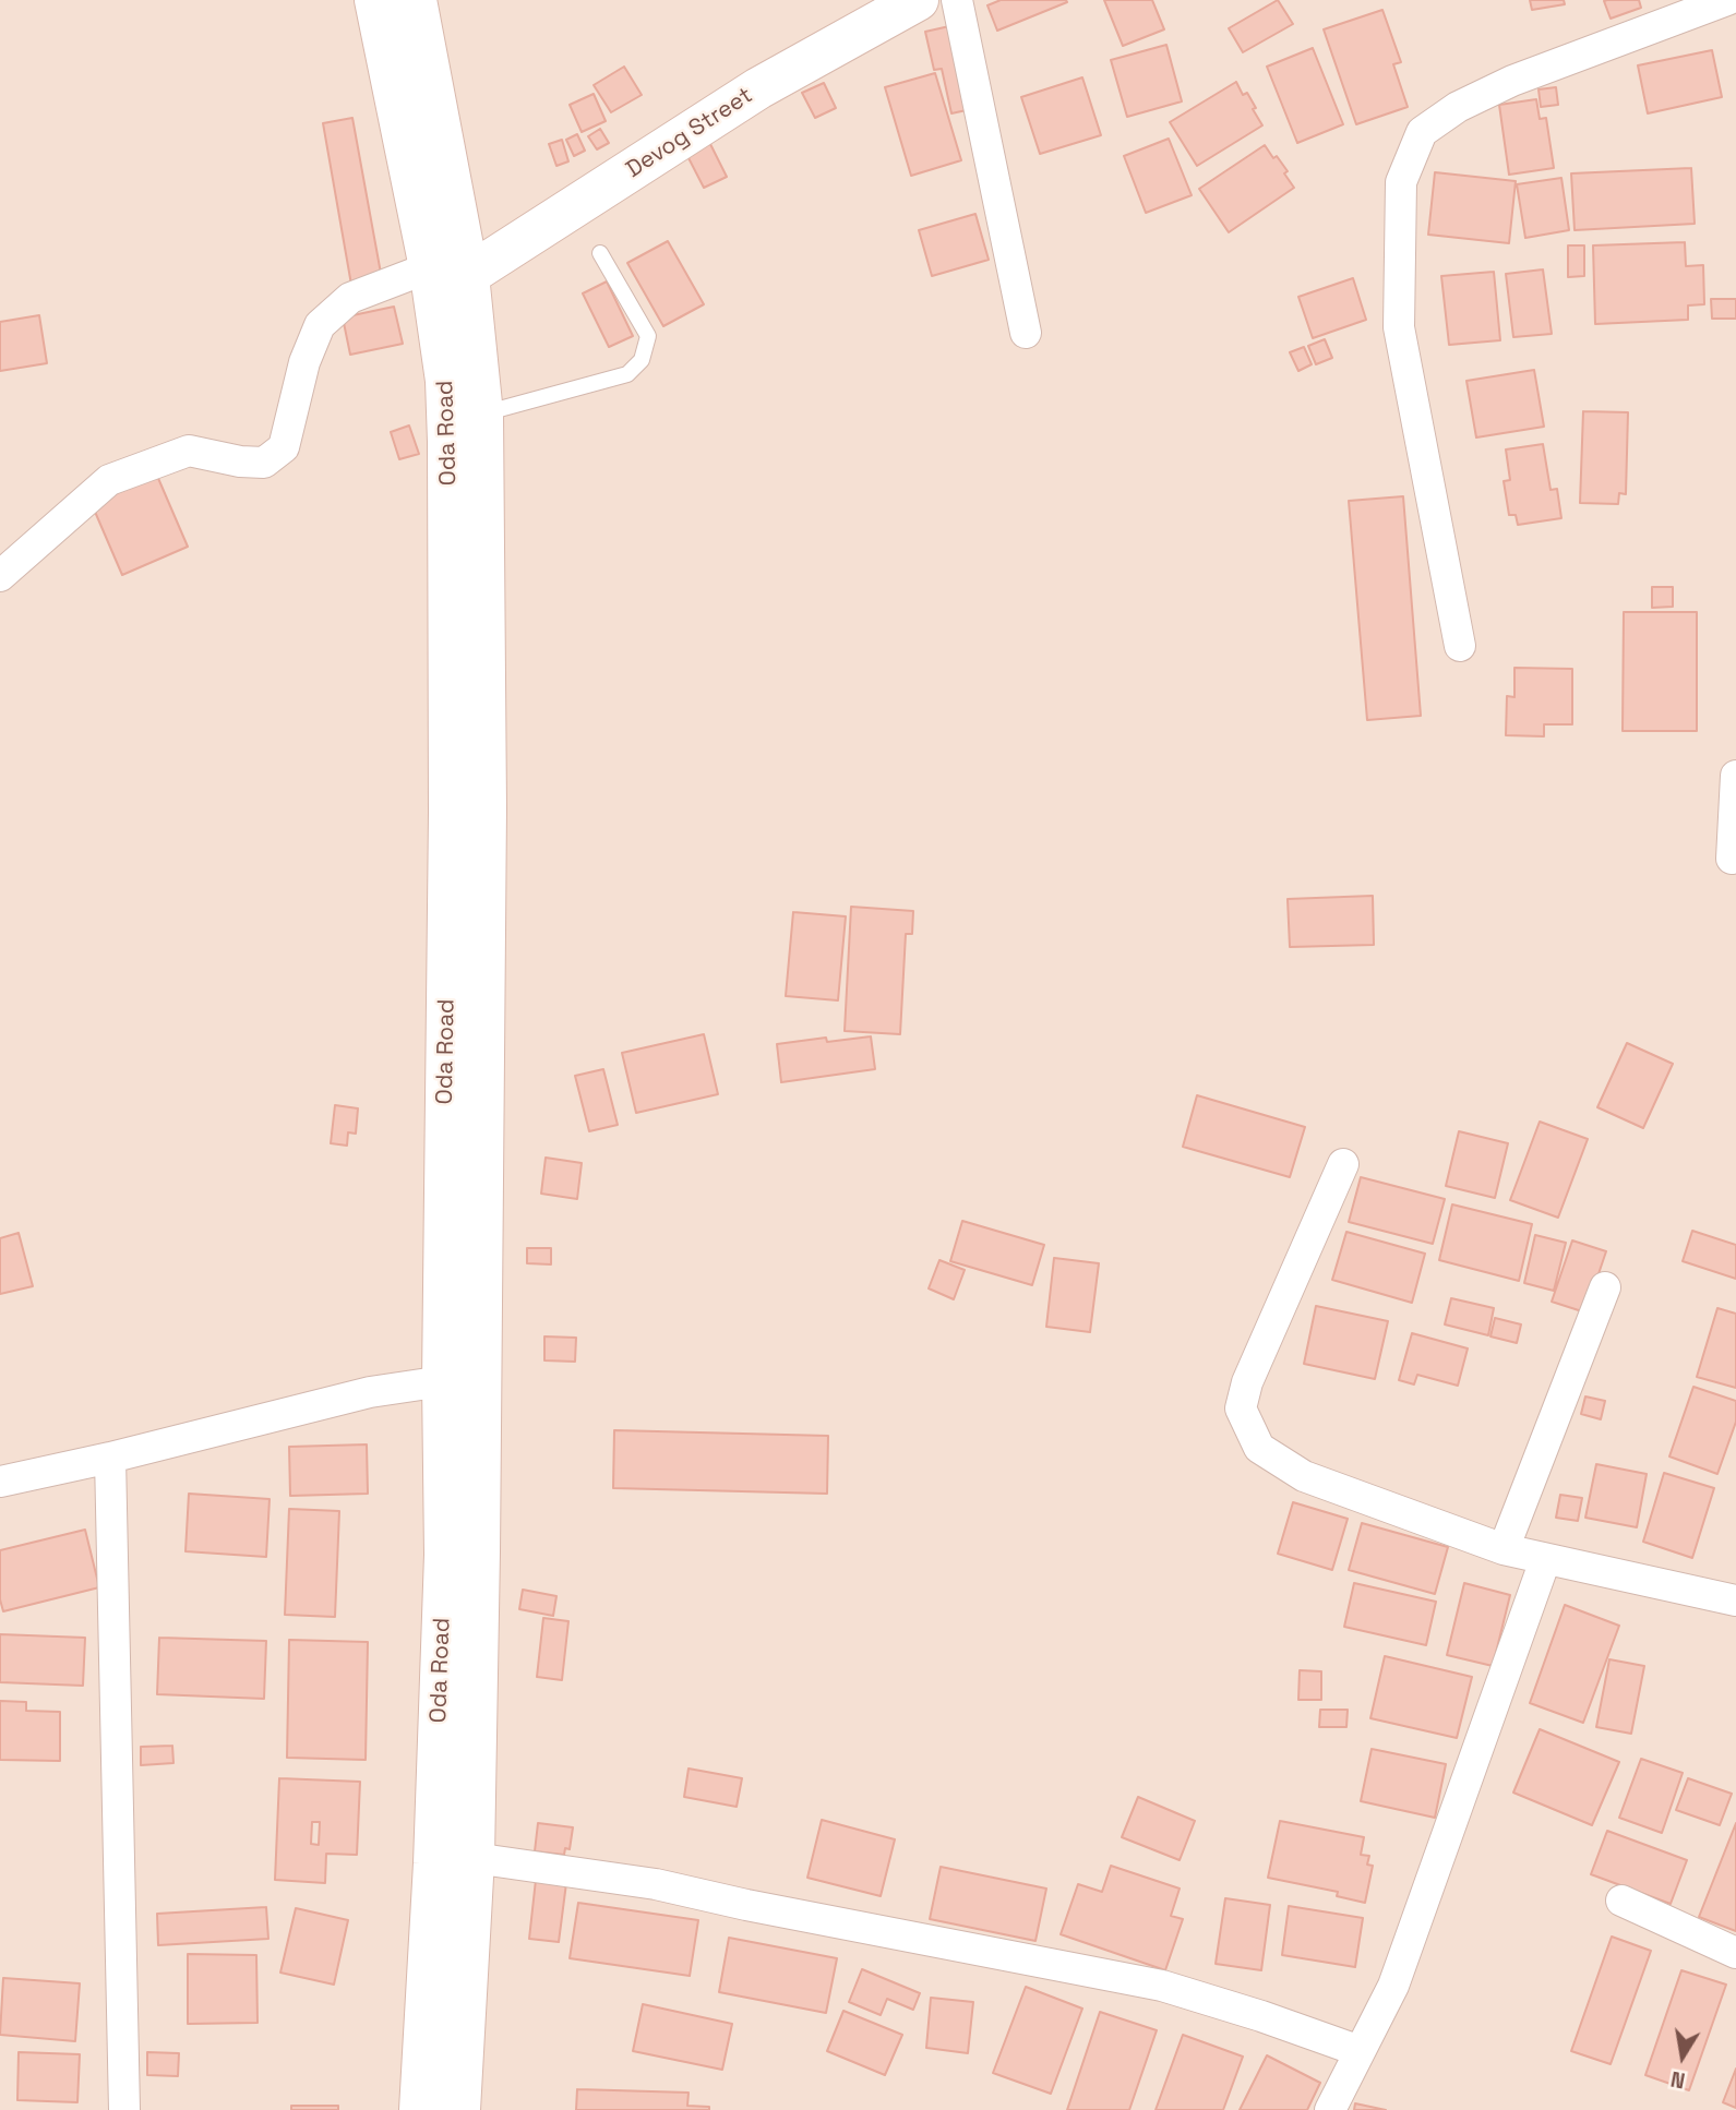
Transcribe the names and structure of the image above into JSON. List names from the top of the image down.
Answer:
{
  "streets": {
    "street": ["Devog Street", "Oda Road"]
  },
  "crossings": [
    ["Devog Street", "Oda Road"]
  ],
  "north": "bottom"
}
